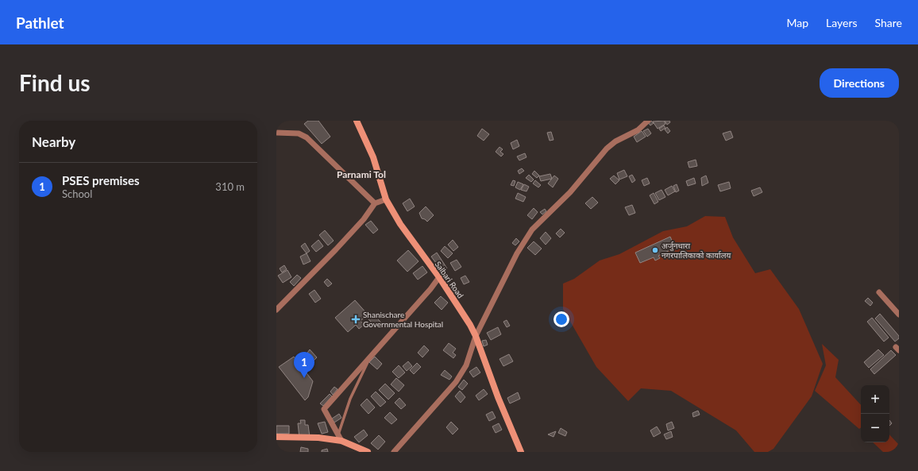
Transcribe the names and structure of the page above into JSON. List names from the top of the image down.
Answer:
{
  "streets": {
    "street": ["Salbari Road"]
  },
  "districts": ["Parnami Tol"],
  "places": {
    "other": ["अर्जुनधारा नगरपालिकाको कार्यालय"],
    "health": ["Shanischare Governmental Hospital"]
  },
  "page": {
    "header": "Pathlet",
    "nav": ["Map", "Layers", "Share"],
    "buttons": "Directions",
    "title": "Find us",
    "heading": "Nearby",
    "list": [
      {
        "mark": "1",
        "name": "PSES premises",
        "note": "School",
        "value": "310 m"
      }
    ],
    "pins": "1",
    "map_buttons": ["+", "−"]
  }
}
